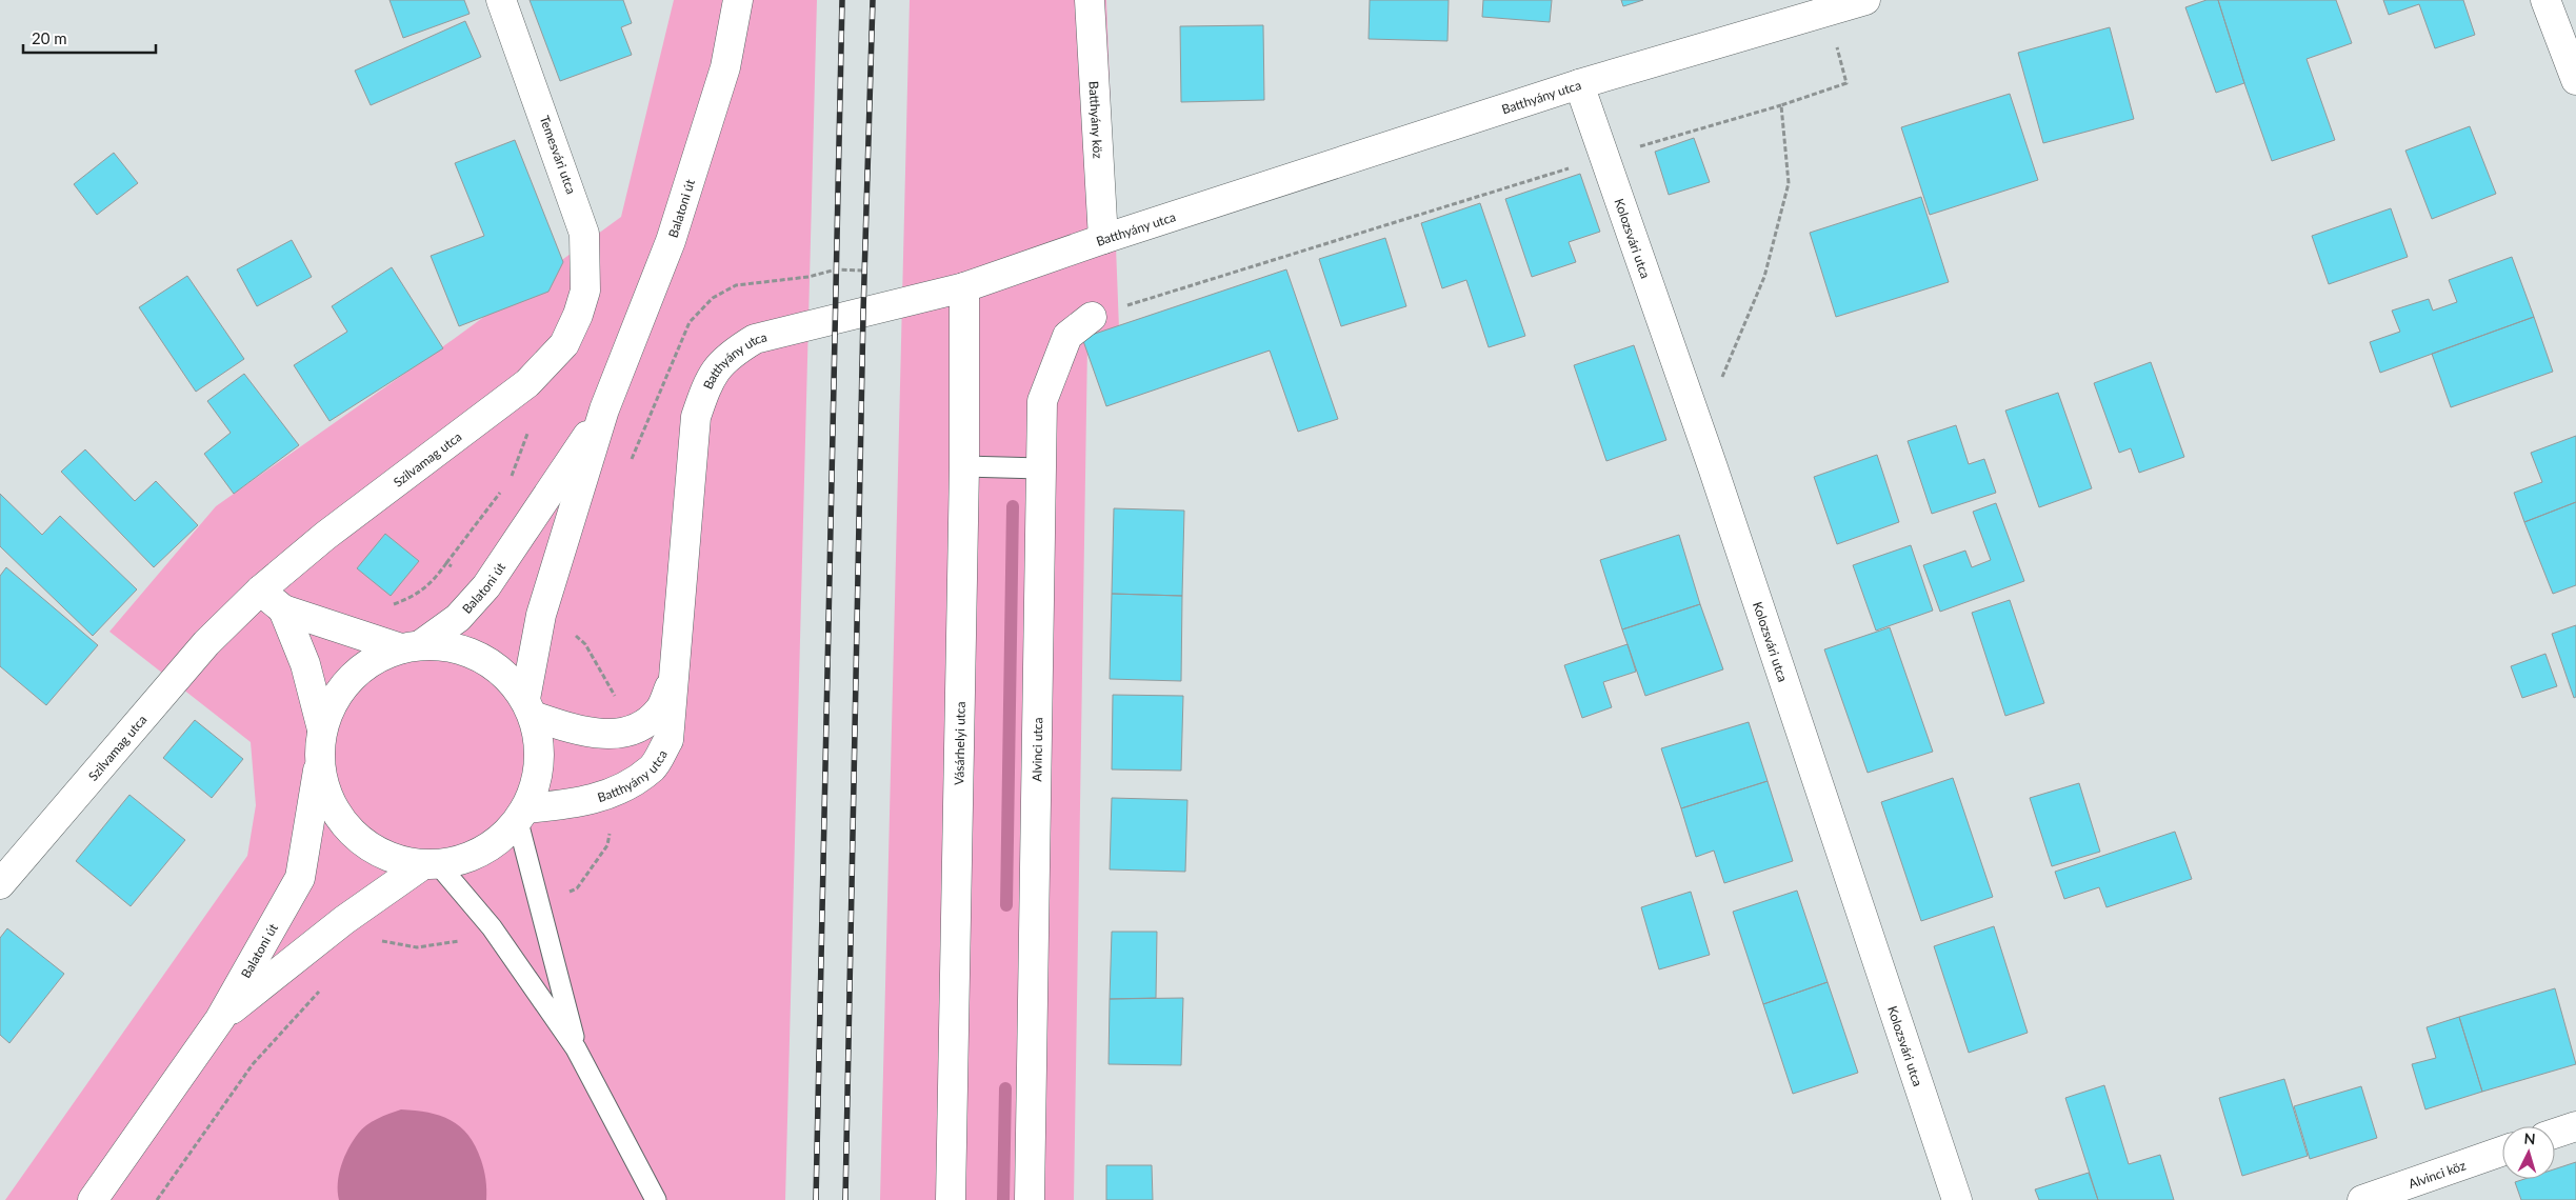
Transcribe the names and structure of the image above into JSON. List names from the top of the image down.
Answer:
{
  "streets": {
    "street": [
      "Batthyány utca",
      "Batthyány köz",
      "Temesvári utca",
      "Balatoni út",
      "Kolozsvári utca",
      "Szilvamag utca",
      "Vásárhelyi utca",
      "Alvinci utca",
      "Alvinci köz"
    ]
  },
  "crossings": [
    ["Batthyány utca", "Batthyány köz"],
    ["Batthyány utca", "Balatoni út"],
    ["Batthyány utca", "Kolozsvári utca"],
    ["Batthyány utca", "Vásárhelyi utca"],
    ["Temesvári utca", "Szilvamag utca"]
  ],
  "scale_bar": "20 m",
  "north": "top"
}
